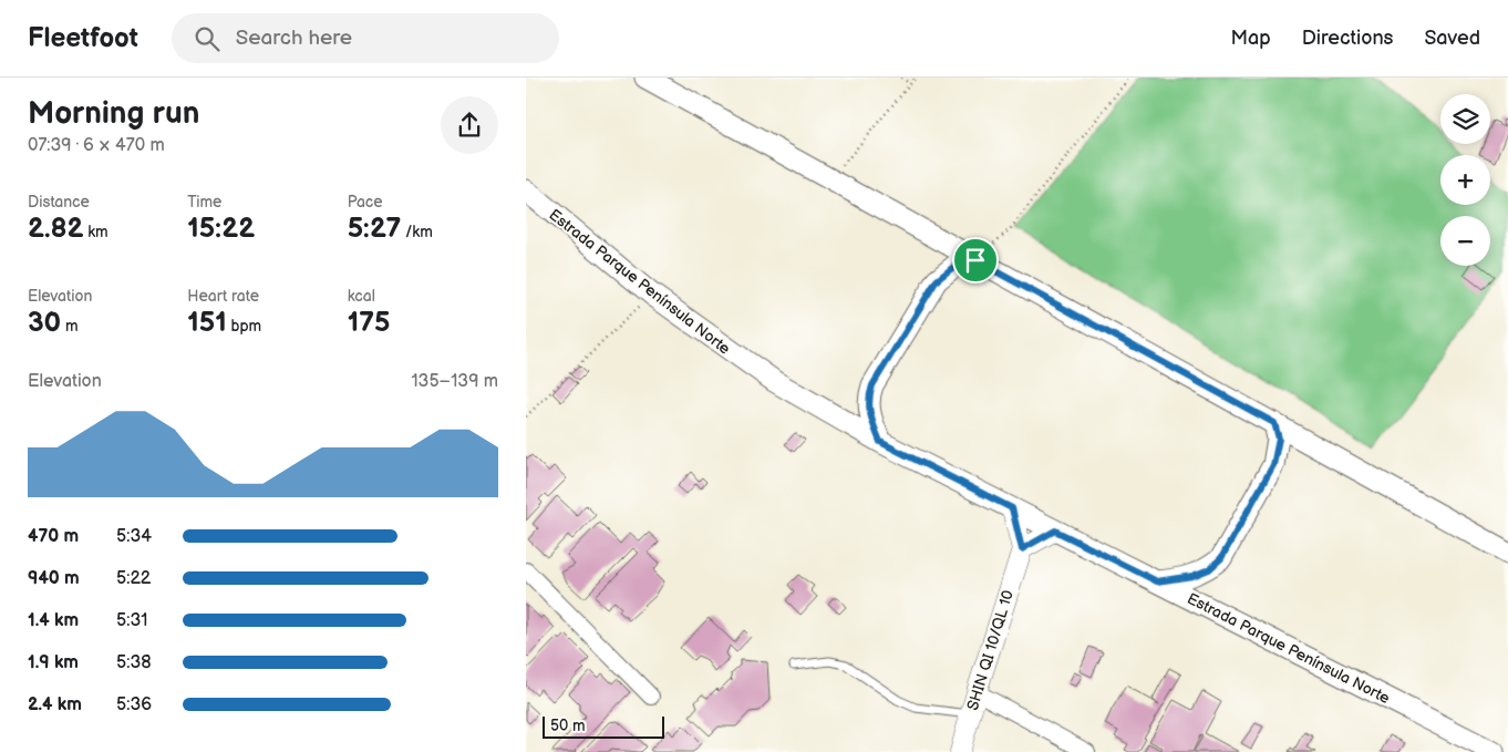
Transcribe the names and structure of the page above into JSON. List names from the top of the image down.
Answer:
{
  "streets": {
    "main road": ["Estrada Parque Península Norte"],
    "street": ["SHIN QI 10/QL 10"]
  },
  "scale_bar": "50 m",
  "page": {
    "header": "Fleetfoot",
    "search": "Search here",
    "nav": ["Map", "Directions", "Saved"],
    "heading": ["Morning run", "07:39 · 6 × 470 m"],
    "map_buttons": ["+", "−"],
    "stats": [
      ["Distance", "2.82 km"],
      ["Time", "15:22"],
      ["Pace", "5:27 /km"],
      ["Elevation", "30 m"],
      ["Heart rate", "151 bpm"],
      ["kcal", "175"]
    ],
    "chart": ["Elevation", "135–139 m"],
    "list": [
      {
        "name": "470 m",
        "note": "5:34"
      },
      {
        "name": "940 m",
        "note": "5:22"
      },
      {
        "name": "1.4 km",
        "note": "5:31"
      },
      {
        "name": "1.9 km",
        "note": "5:38"
      },
      {
        "name": "2.4 km",
        "note": "5:36"
      }
    ],
    "scale": "50 m"
  }
}
